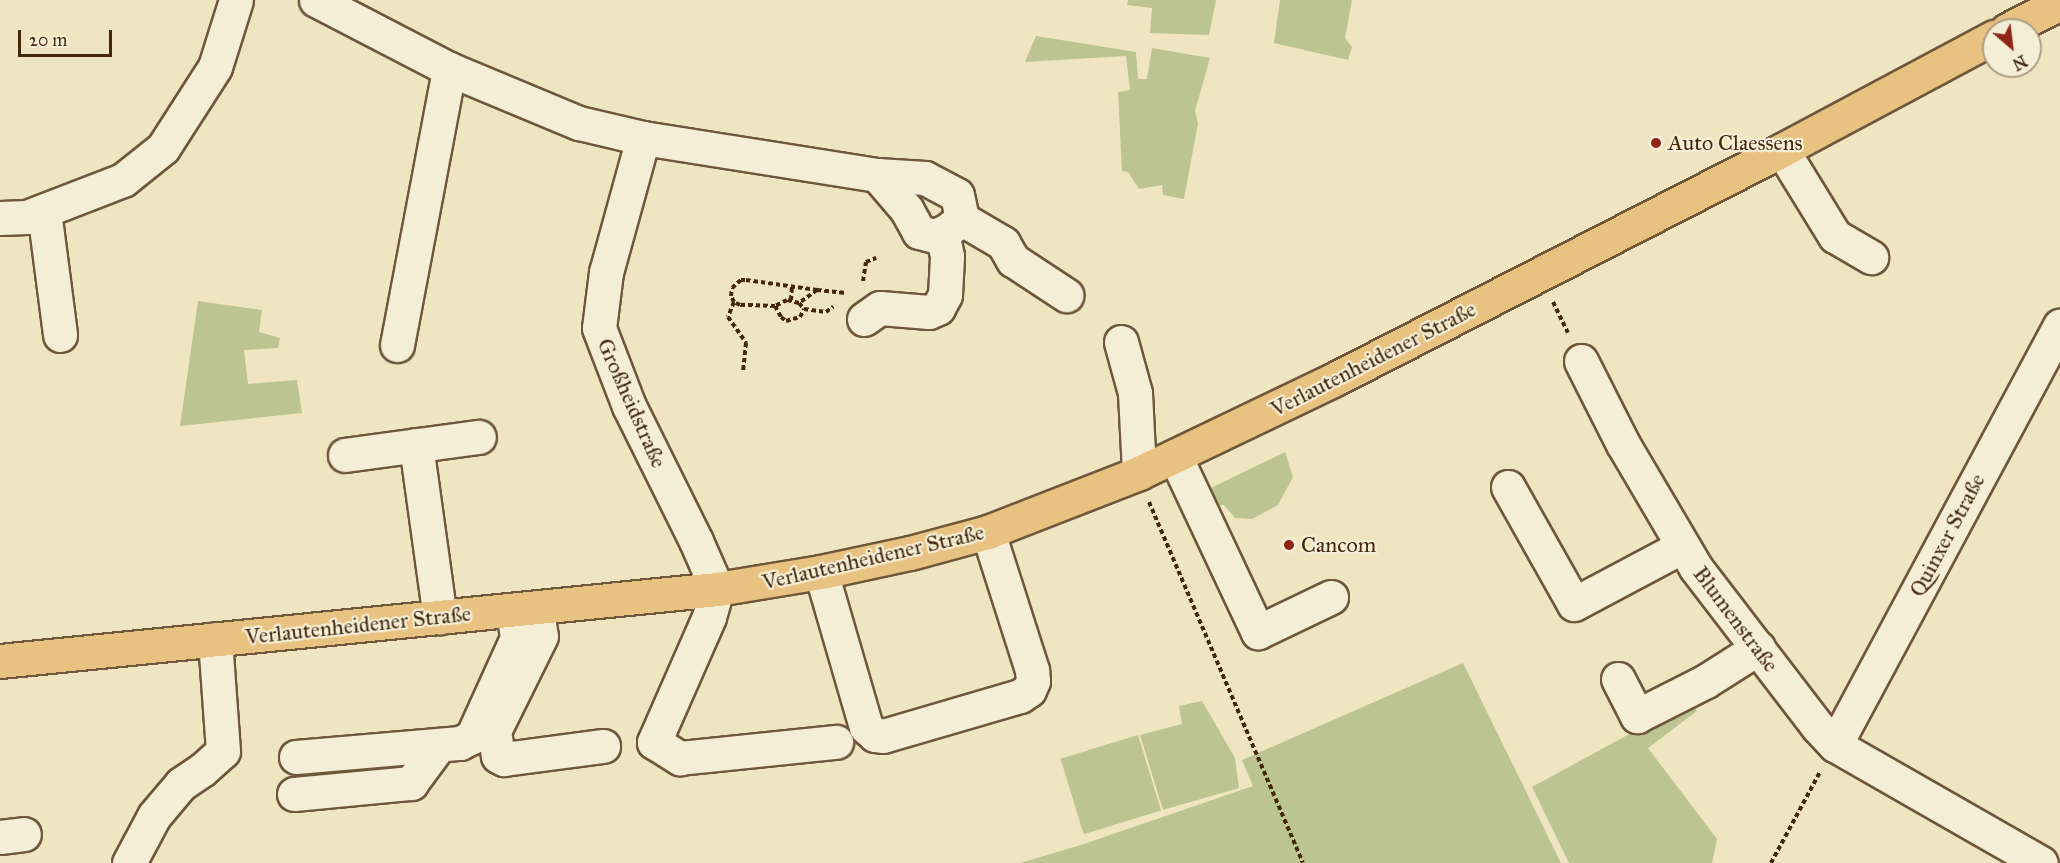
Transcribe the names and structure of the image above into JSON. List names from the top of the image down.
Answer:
{
  "streets": {
    "main road": ["Verlautenheidener Straße"],
    "street": ["Großheidstraße", "Quinxer Straße", "Blumenstraße"]
  },
  "crossings": [
    ["Verlautenheidener Straße", "Großheidstraße"],
    ["Quinxer Straße", "Blumenstraße"]
  ],
  "places": ["Auto Claessens", "Cancom"],
  "scale_bar": "20 m",
  "north": "bottom right"
}
